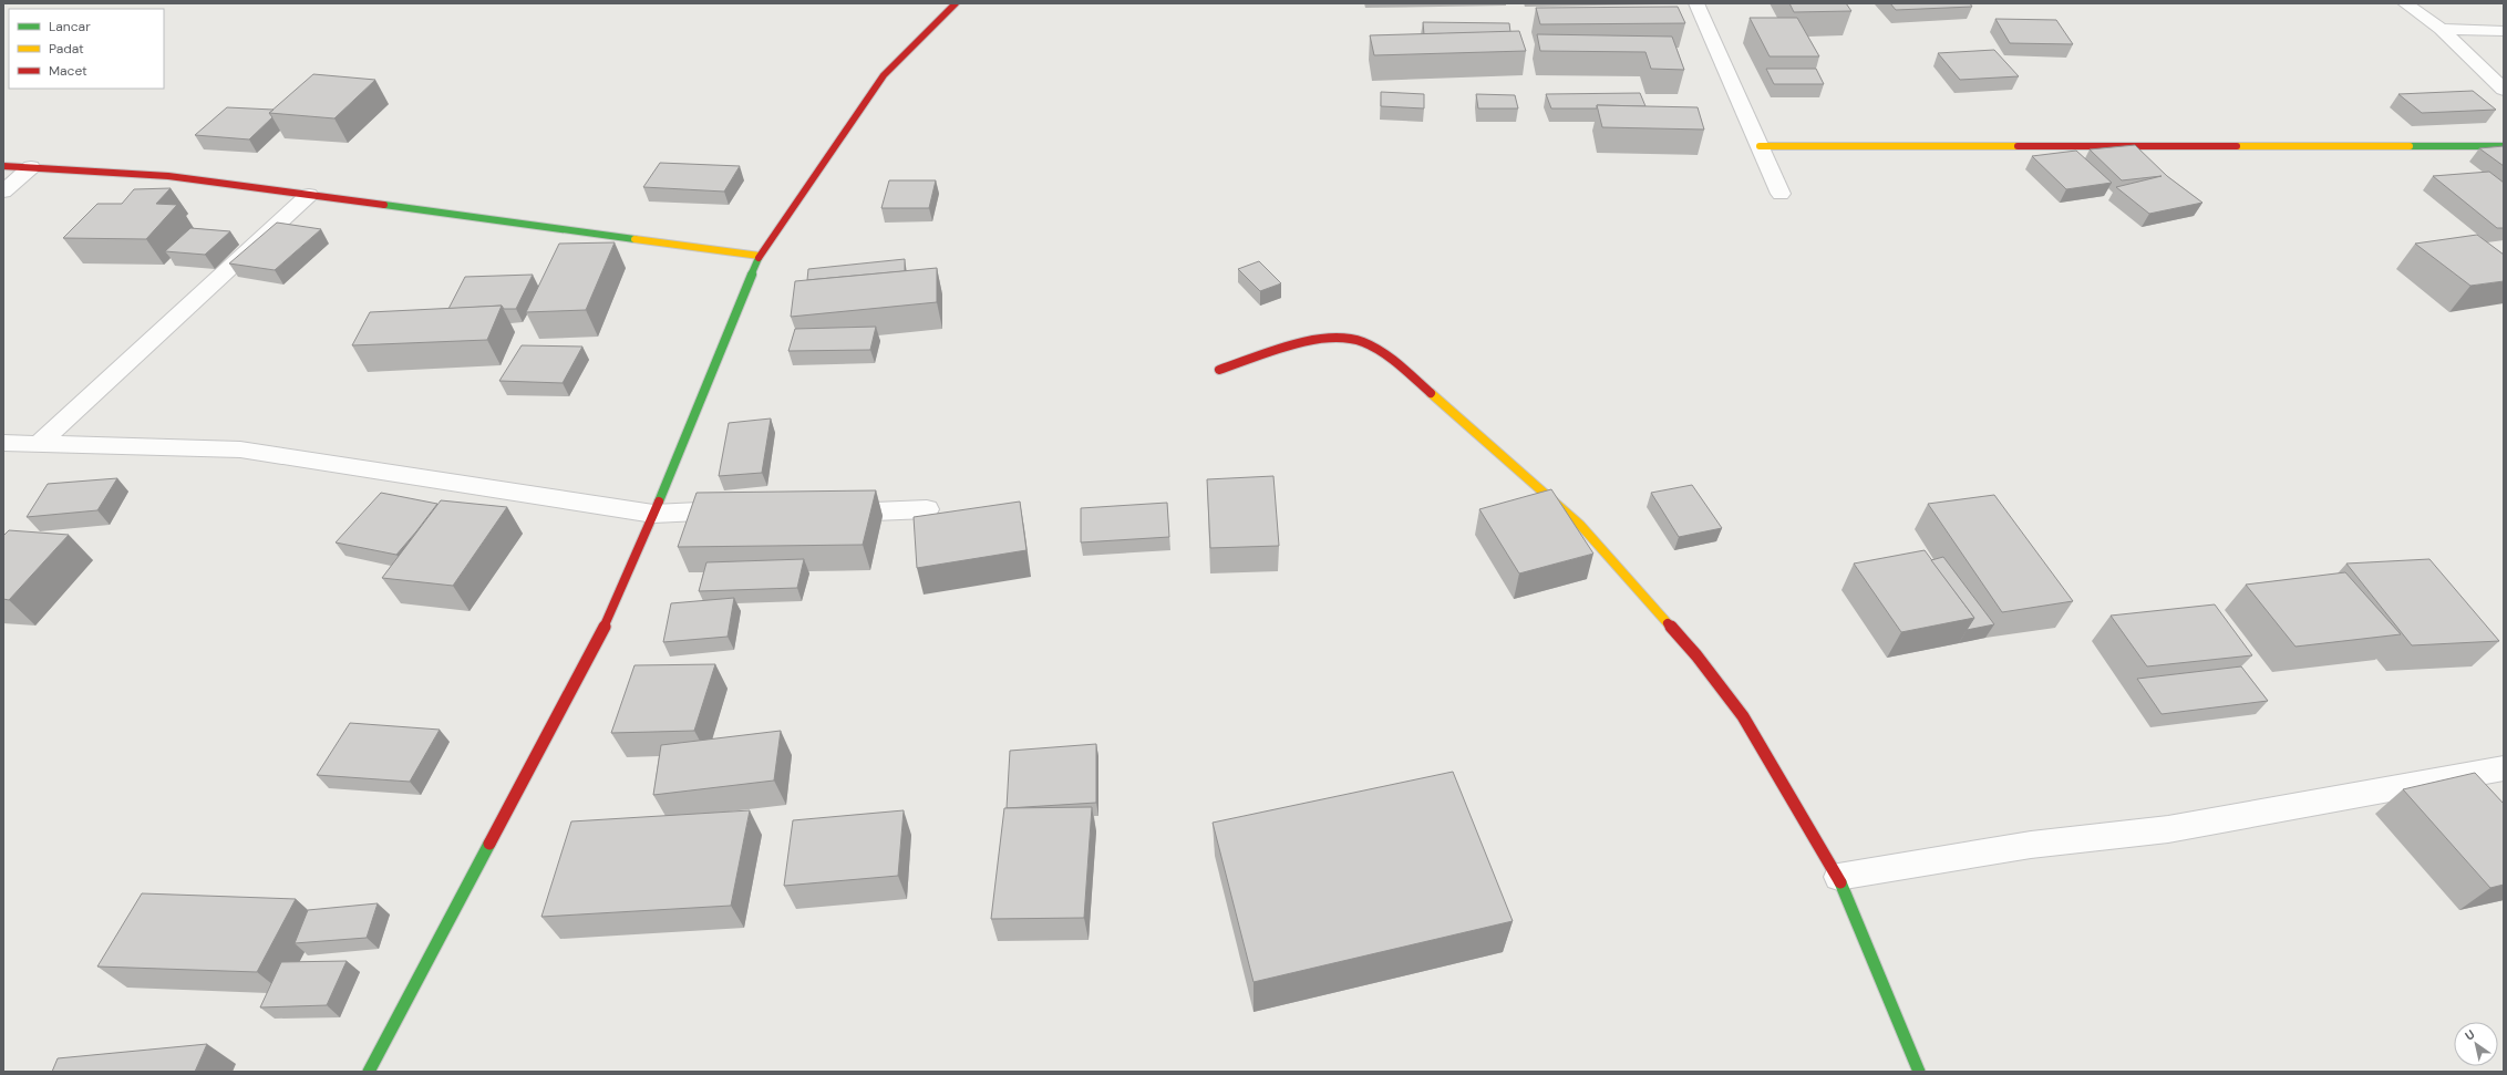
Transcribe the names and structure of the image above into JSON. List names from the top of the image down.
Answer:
{
  "legend": ["Lancar", "Padat", "Macet"],
  "north": "top left"
}
